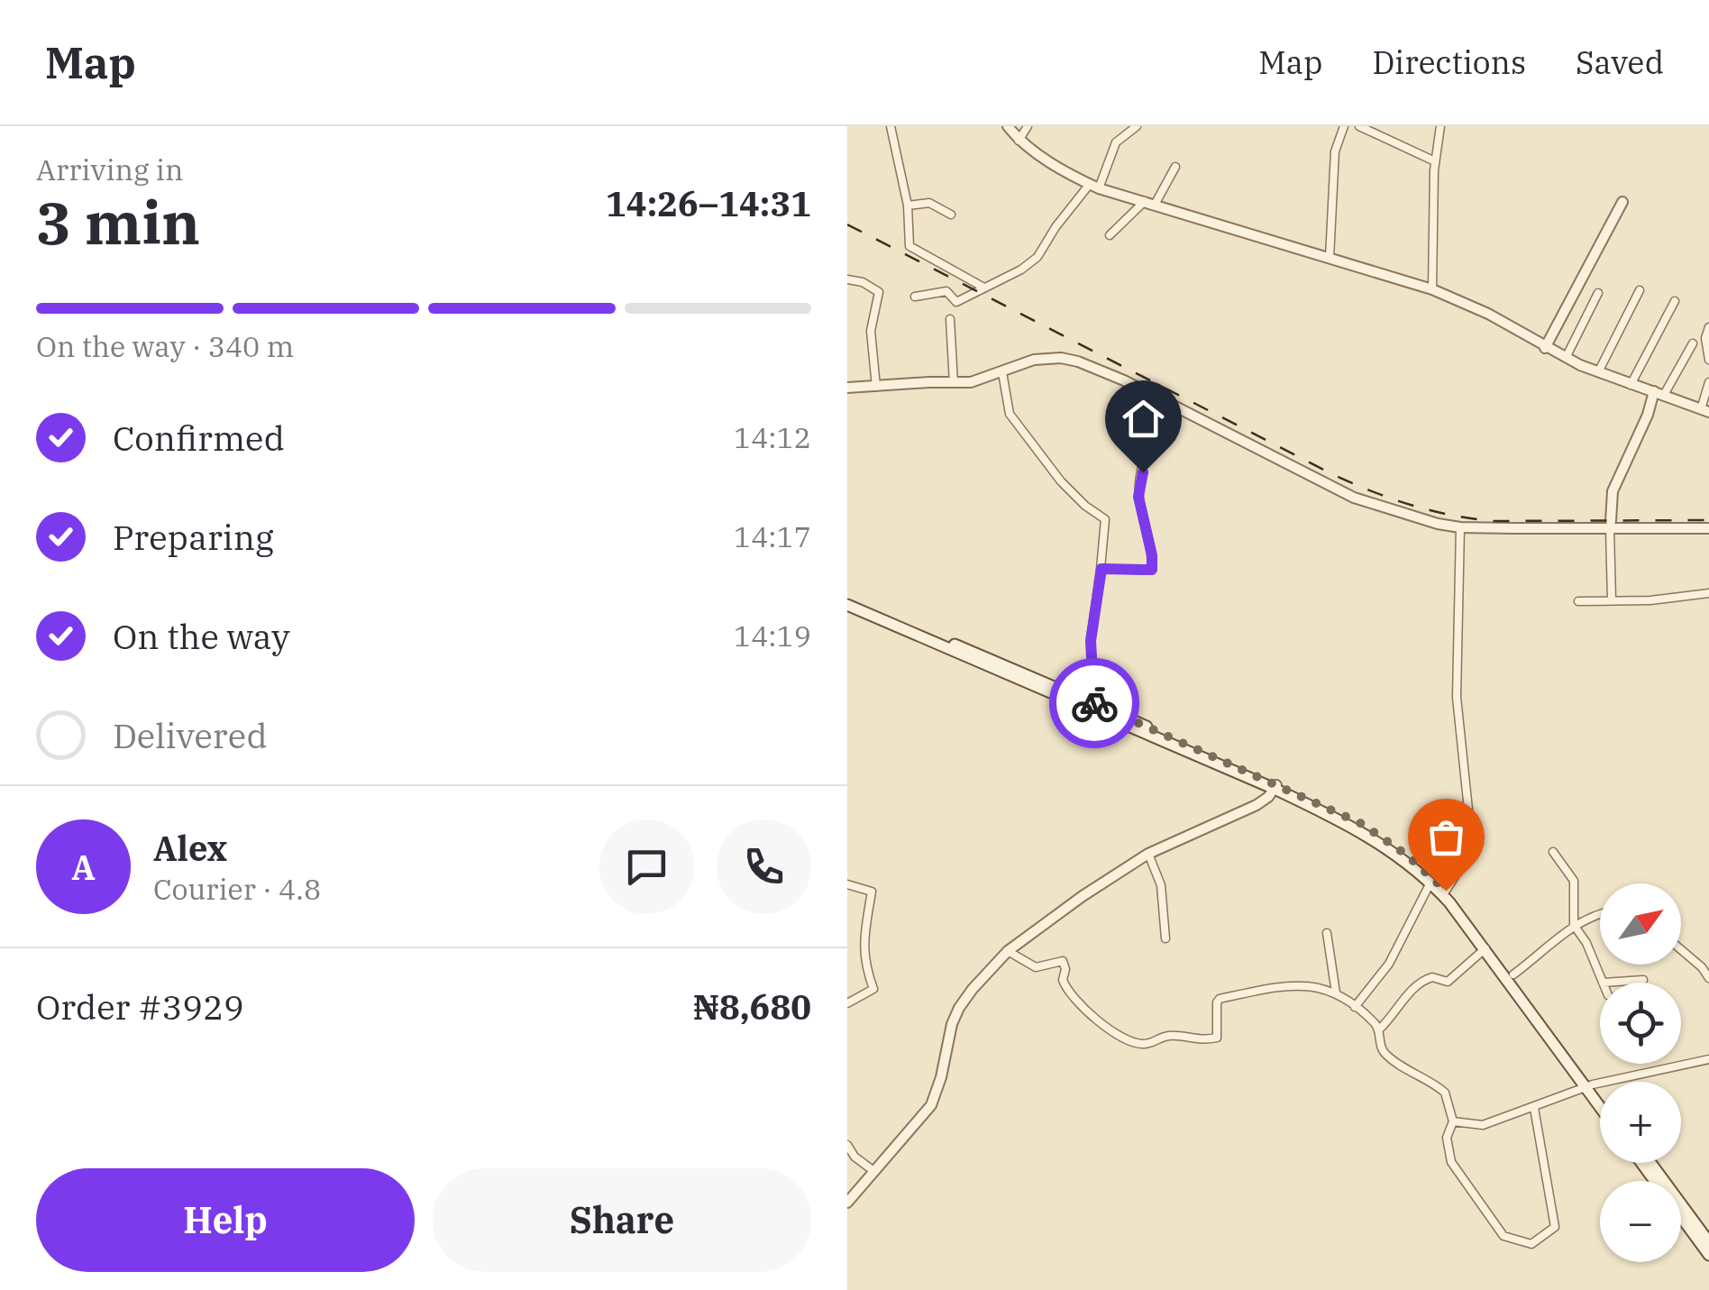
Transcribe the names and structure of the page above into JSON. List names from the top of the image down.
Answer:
{
  "north": "top right",
  "page": {
    "header": "Map",
    "nav": ["Map", "Directions", "Saved"],
    "heading": ["3 min", "Arriving in", "14:26–14:31"],
    "panel": [
      "Alex",
      "Courier · 4.8",
      "Order #3929",
      "₦8,680"
    ],
    "bar": "On the way · 340 m",
    "list": [
      ["Confirmed", "14:12"],
      ["Preparing", "14:17"],
      ["On the way", "14:19"],
      "Delivered"
    ],
    "round": "A",
    "map_buttons": ["+", "−"],
    "buttons": ["Help", "Share"]
  }
}
